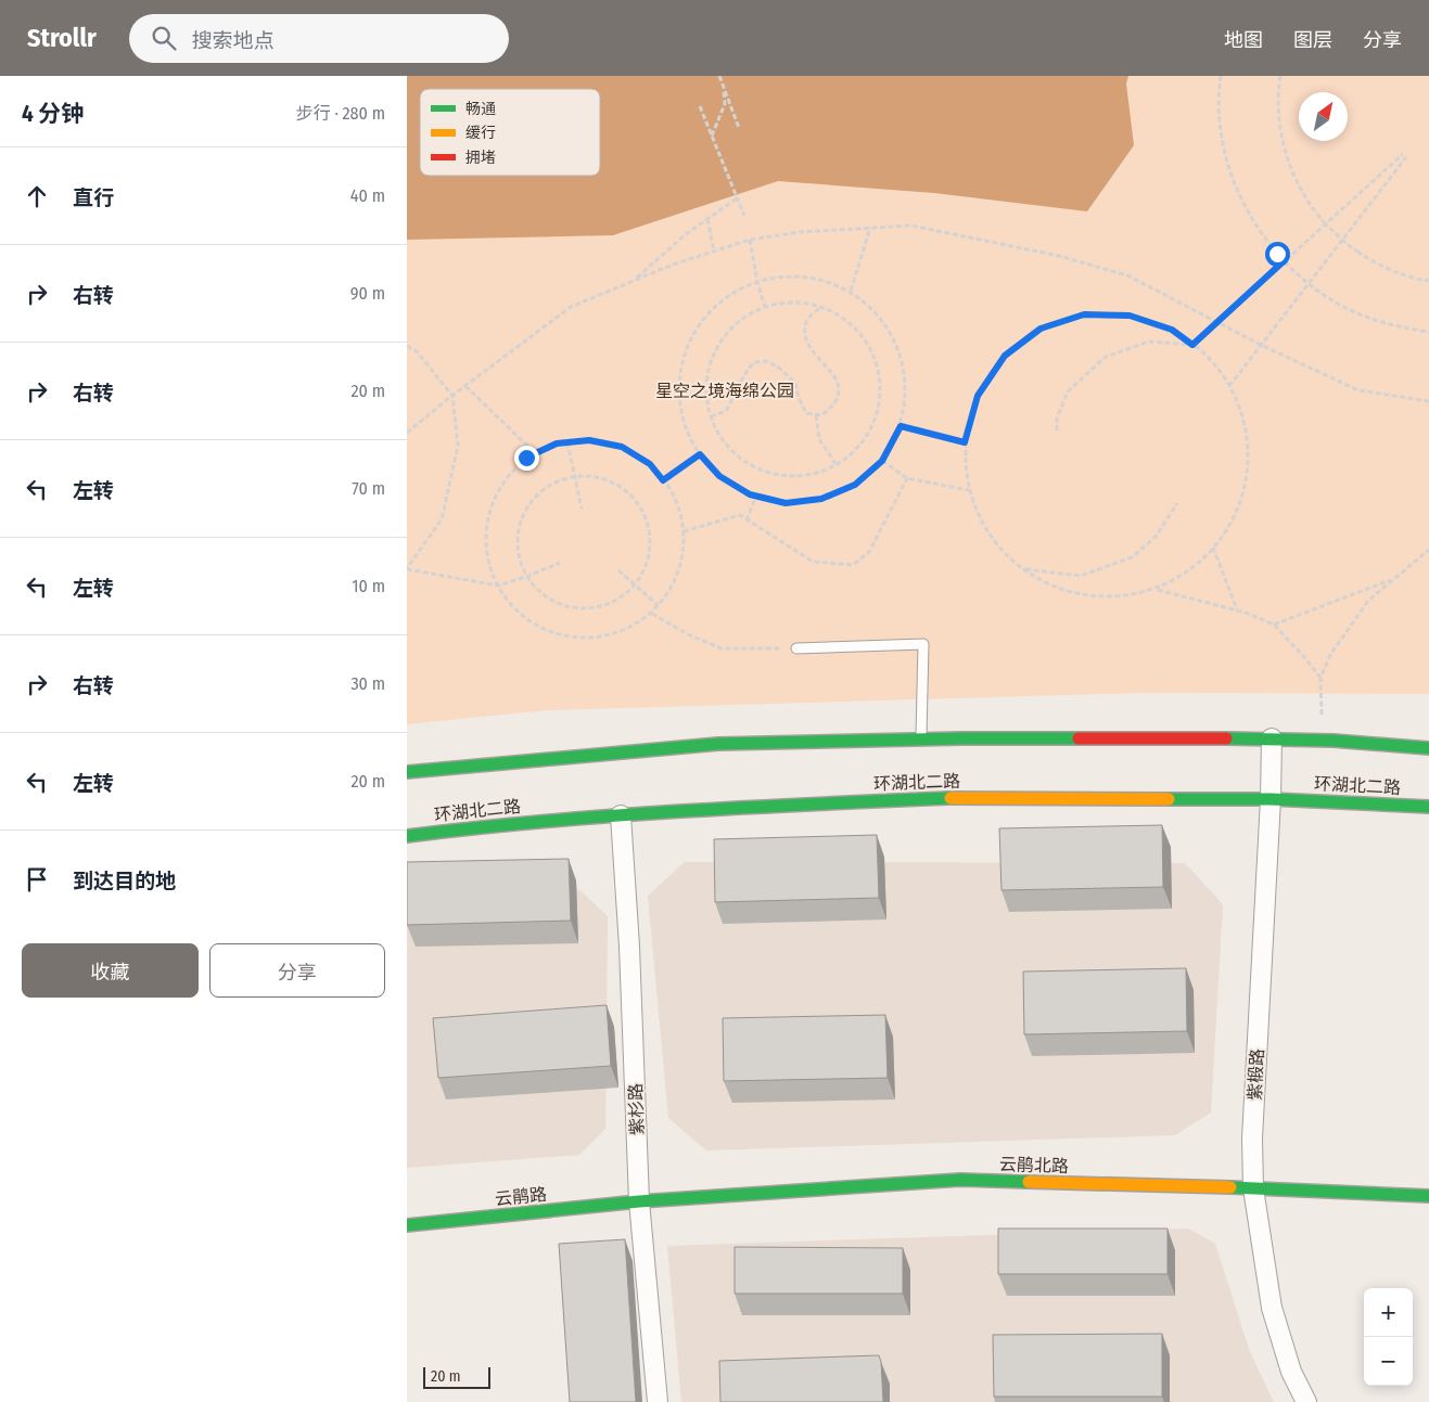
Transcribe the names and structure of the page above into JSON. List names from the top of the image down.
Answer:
{
  "streets": {
    "main road": ["环湖北二路", "云鹃北路", "云鹃路"],
    "street": ["紫椴路", "紫杉路"]
  },
  "crossings": [
    ["环湖北二路", "紫椴路"],
    ["环湖北二路", "紫杉路"],
    ["紫椴路", "云鹃北路"],
    ["紫杉路", "云鹃北路"],
    ["紫杉路", "云鹃路"],
    ["云鹃北路", "云鹃路"]
  ],
  "parks": ["星空之境海绵公园"],
  "legend": ["畅通", "缓行", "拥堵"],
  "scale_bar": "20 m",
  "north": "top right",
  "page": {
    "header": "Strollr",
    "search": "搜索地点",
    "nav": ["地图", "图层", "分享"],
    "heading": ["4 分钟", "步行 · 280 m"],
    "list": [
      ["直行", "40 m"],
      ["右转", "90 m"],
      ["右转", "20 m"],
      ["左转", "70 m"],
      ["左转", "10 m"],
      ["右转", "30 m"],
      ["左转", "20 m"],
      "到达目的地"
    ],
    "buttons": ["收藏", "分享"],
    "map_buttons": ["+", "−"],
    "scale": "20 m"
  }
}
